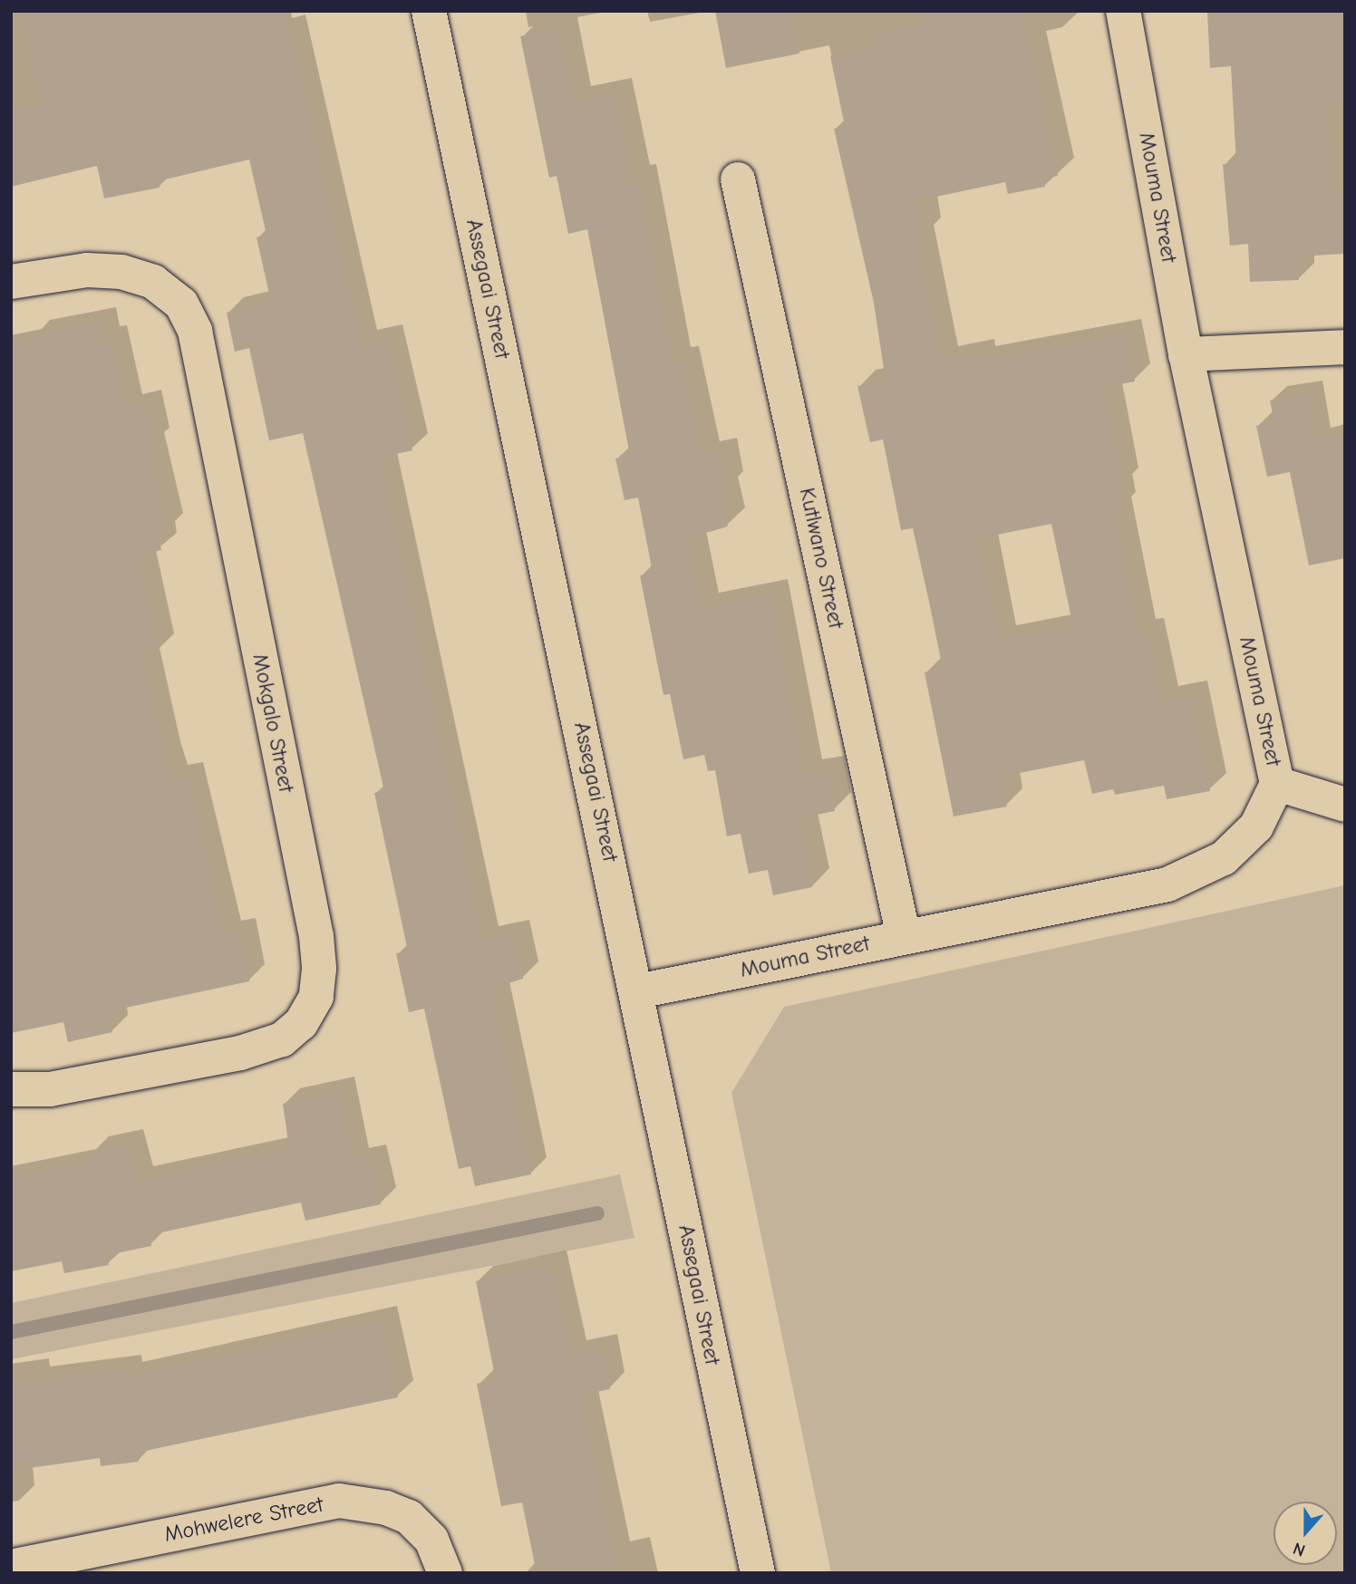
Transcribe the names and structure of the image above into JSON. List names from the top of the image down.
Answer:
{
  "streets": {
    "street": [
      "Mouma Street",
      "Assegaai Street",
      "Kutlwano Street",
      "Mokgalo Street",
      "Mohwelere Street"
    ]
  },
  "crossings": [
    ["Mouma Street", "Assegaai Street"],
    ["Mouma Street", "Kutlwano Street"]
  ],
  "north": "bottom"
}
